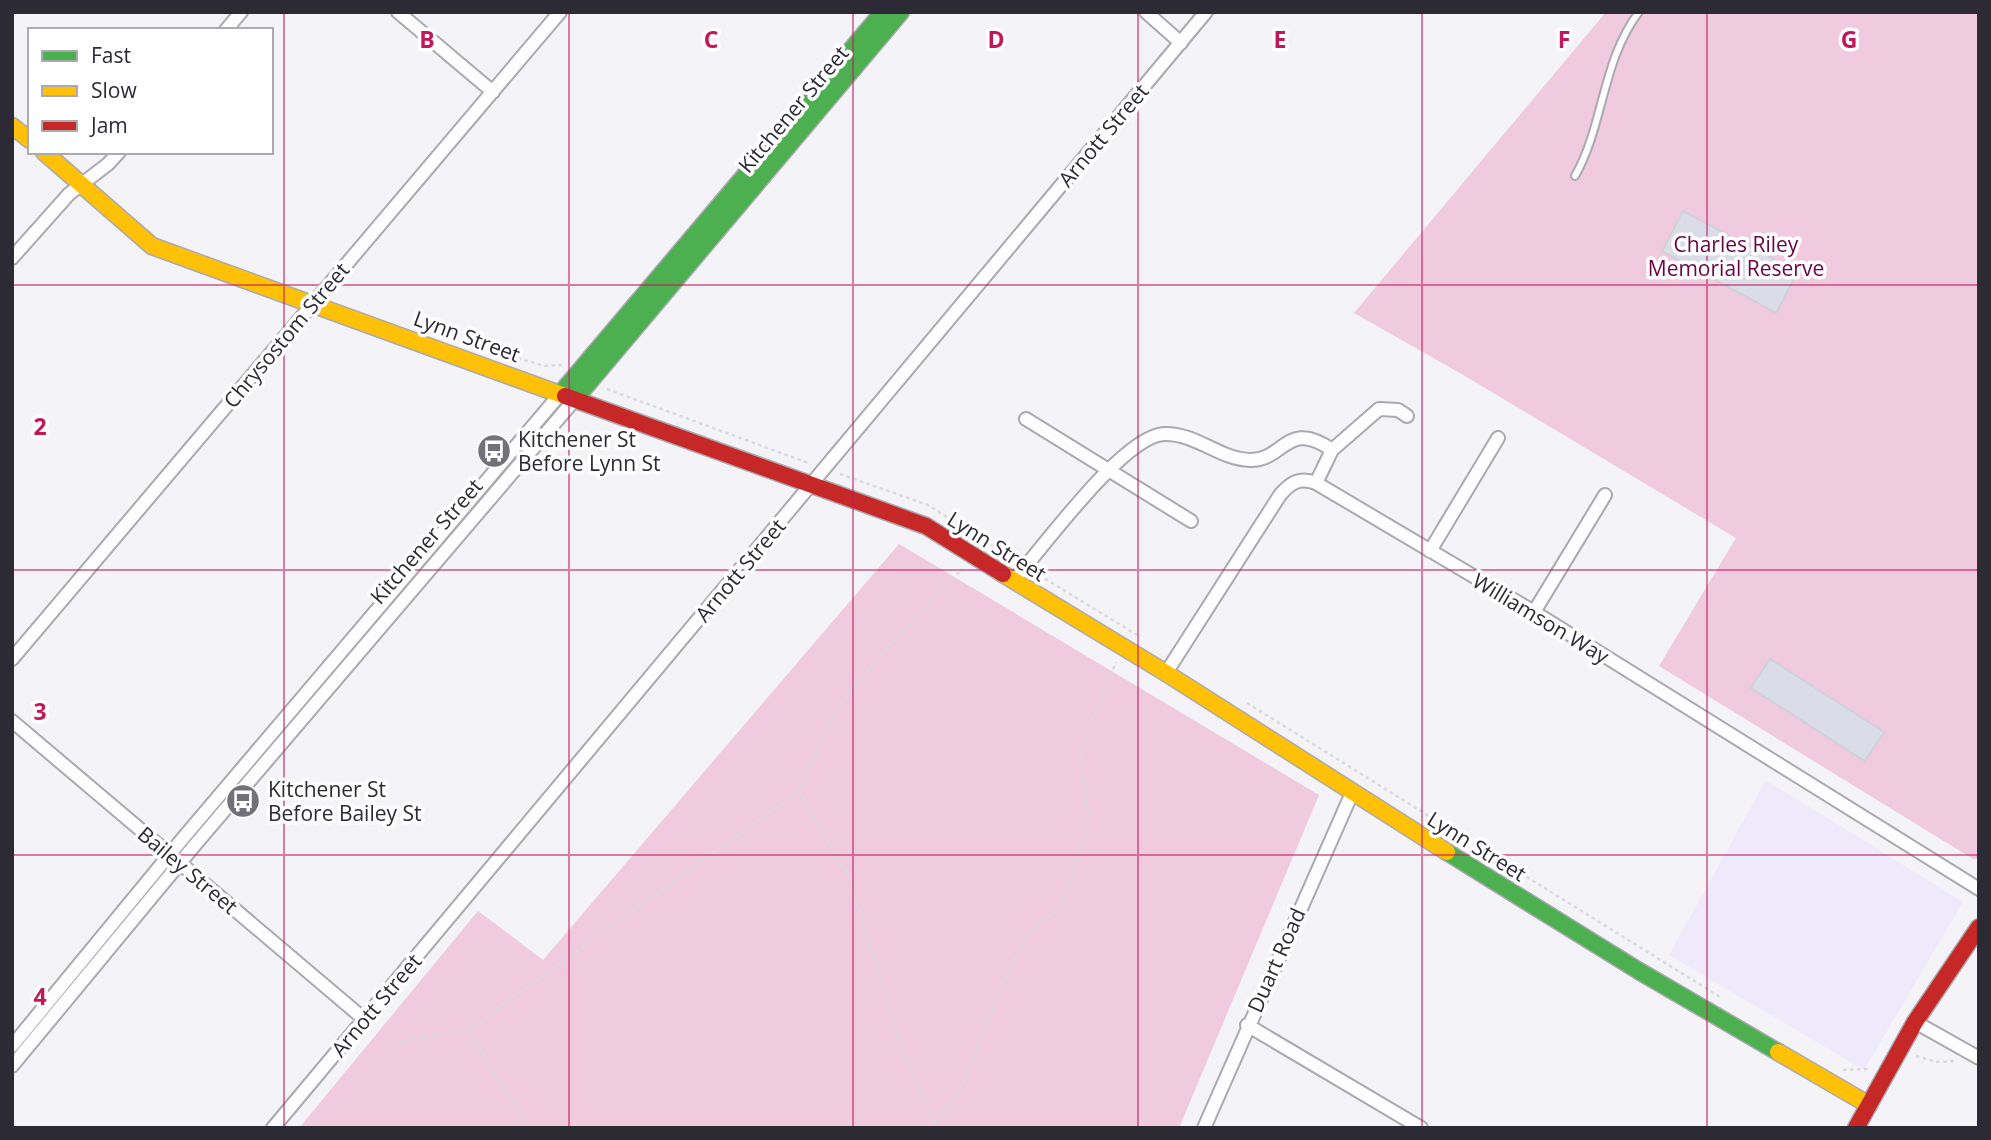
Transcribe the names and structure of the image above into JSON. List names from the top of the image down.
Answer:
{
  "streets": {
    "street": [
      "Kitchener Street",
      "Arnott Street",
      "Chrysostom Street",
      "Lynn Street",
      "Williamson Way",
      "Bailey Street",
      "Duart Road"
    ]
  },
  "crossings": [
    ["Kitchener Street", "Lynn Street"],
    ["Kitchener Street", "Bailey Street"],
    ["Arnott Street", "Lynn Street"],
    ["Arnott Street", "Bailey Street"],
    ["Chrysostom Street", "Lynn Street"],
    ["Lynn Street", "Duart Road"]
  ],
  "parks": ["Charles Riley Memorial Reserve"],
  "places": {
    "bus stop": ["Kitchener St Before Lynn St", "Kitchener St Before Bailey St"]
  },
  "legend": ["Fast", "Slow", "Jam"],
  "grid": {
    "columns": [
      "B",
      "C",
      "D",
      "E",
      "F",
      "G"
    ],
    "rows": ["2", "3", "4"]
  }
}
